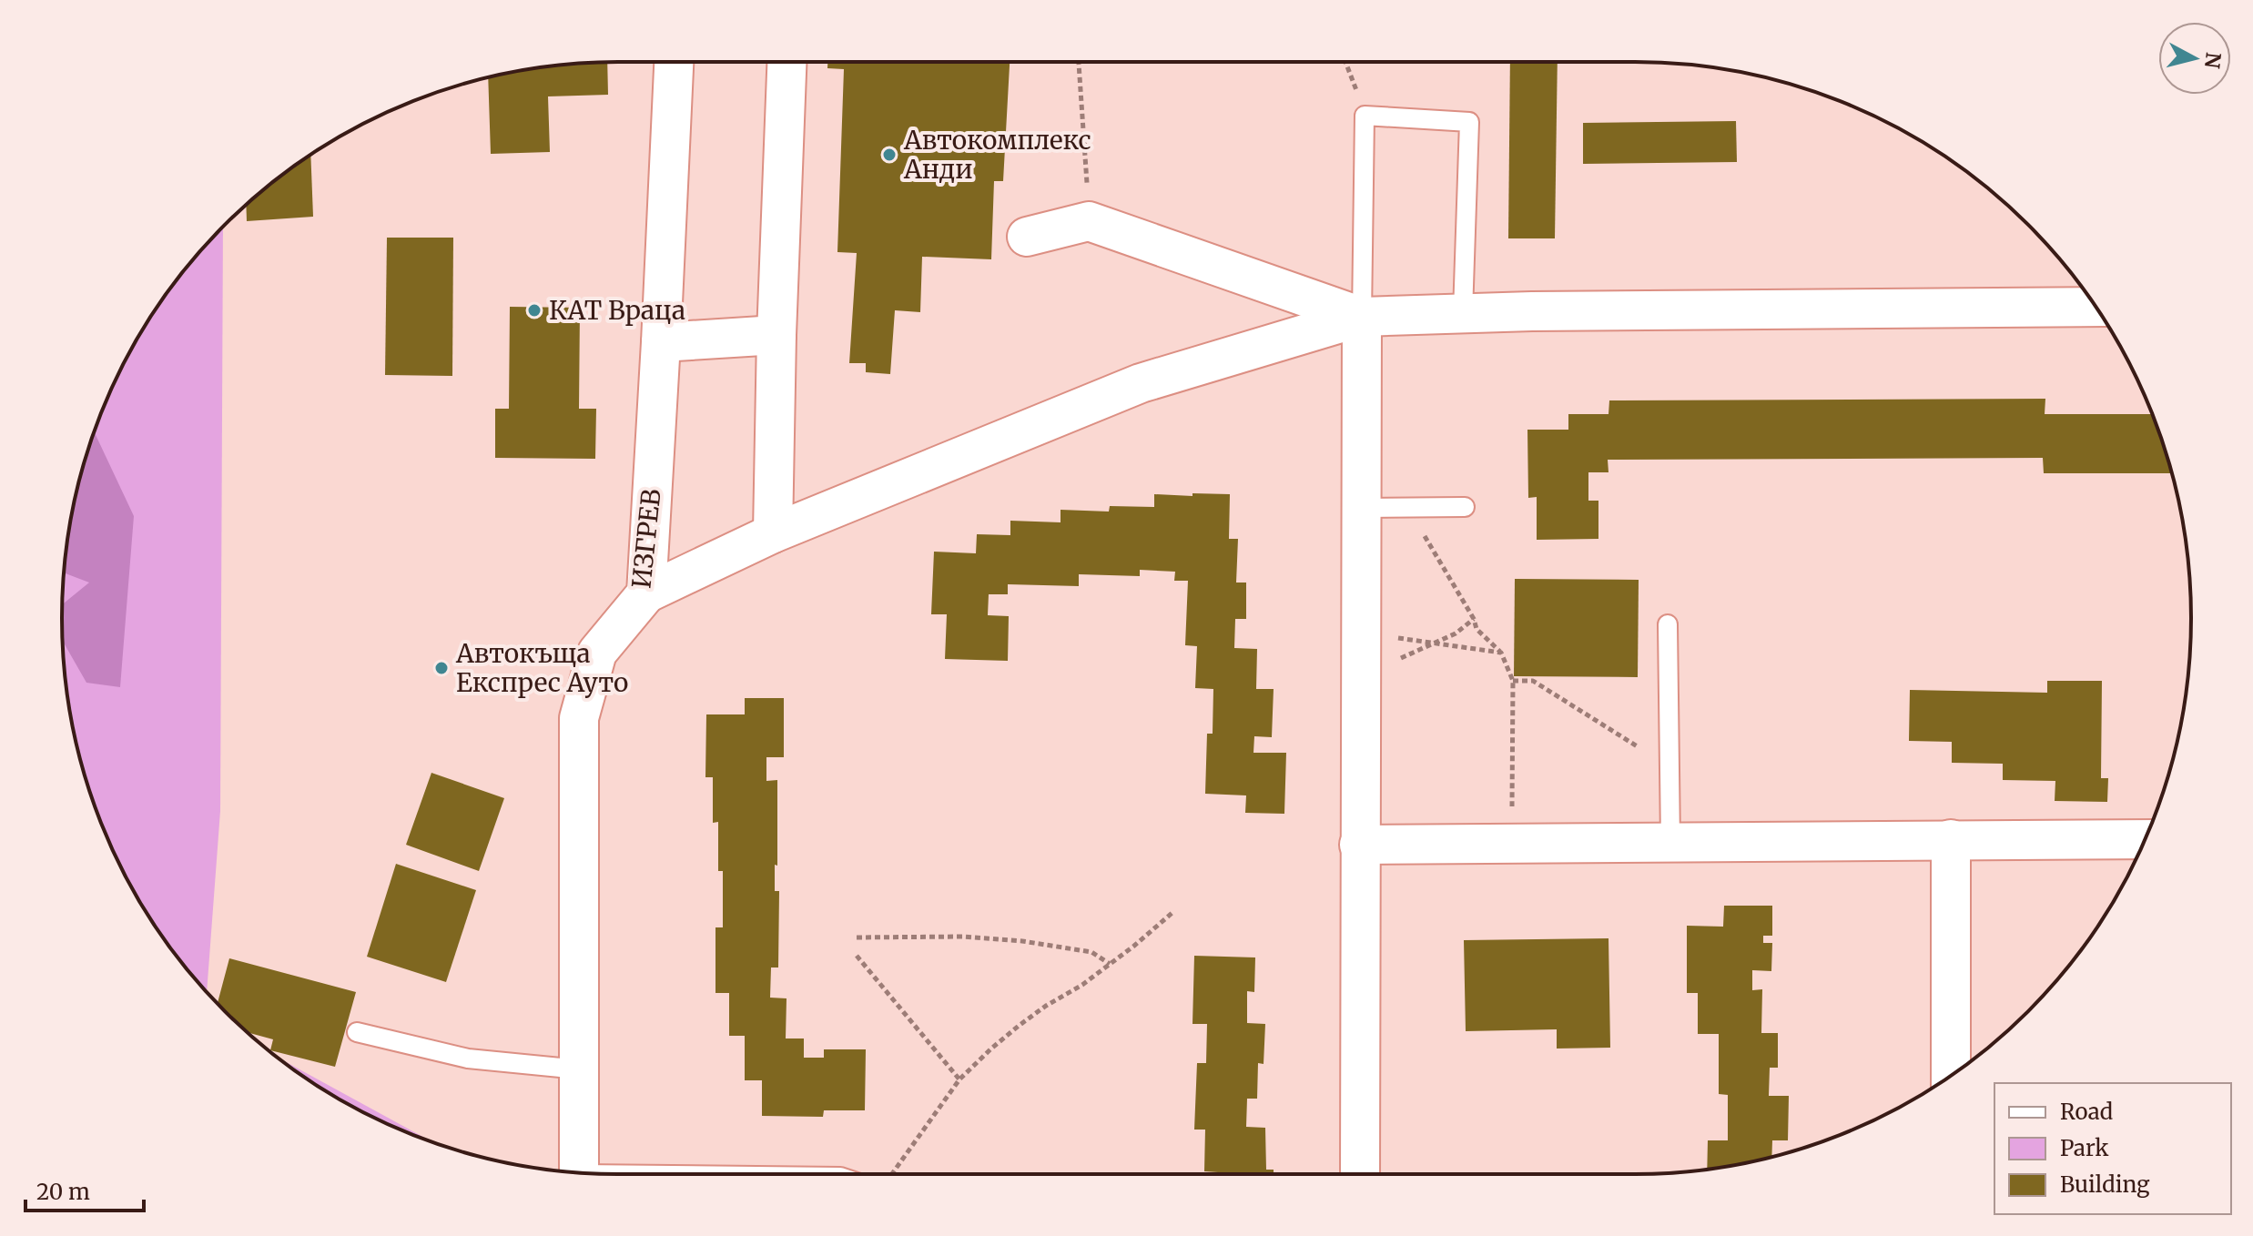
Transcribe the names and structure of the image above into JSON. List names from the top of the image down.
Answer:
{
  "streets": {
    "street": ["ИЗГРЕВ"]
  },
  "places": ["Автокомплекс Анди", "КАТ Враца", "Автокъща Експрес Ауто"],
  "legend": ["Road", "Park", "Building"],
  "scale_bar": "20 m",
  "north": "right"
}
